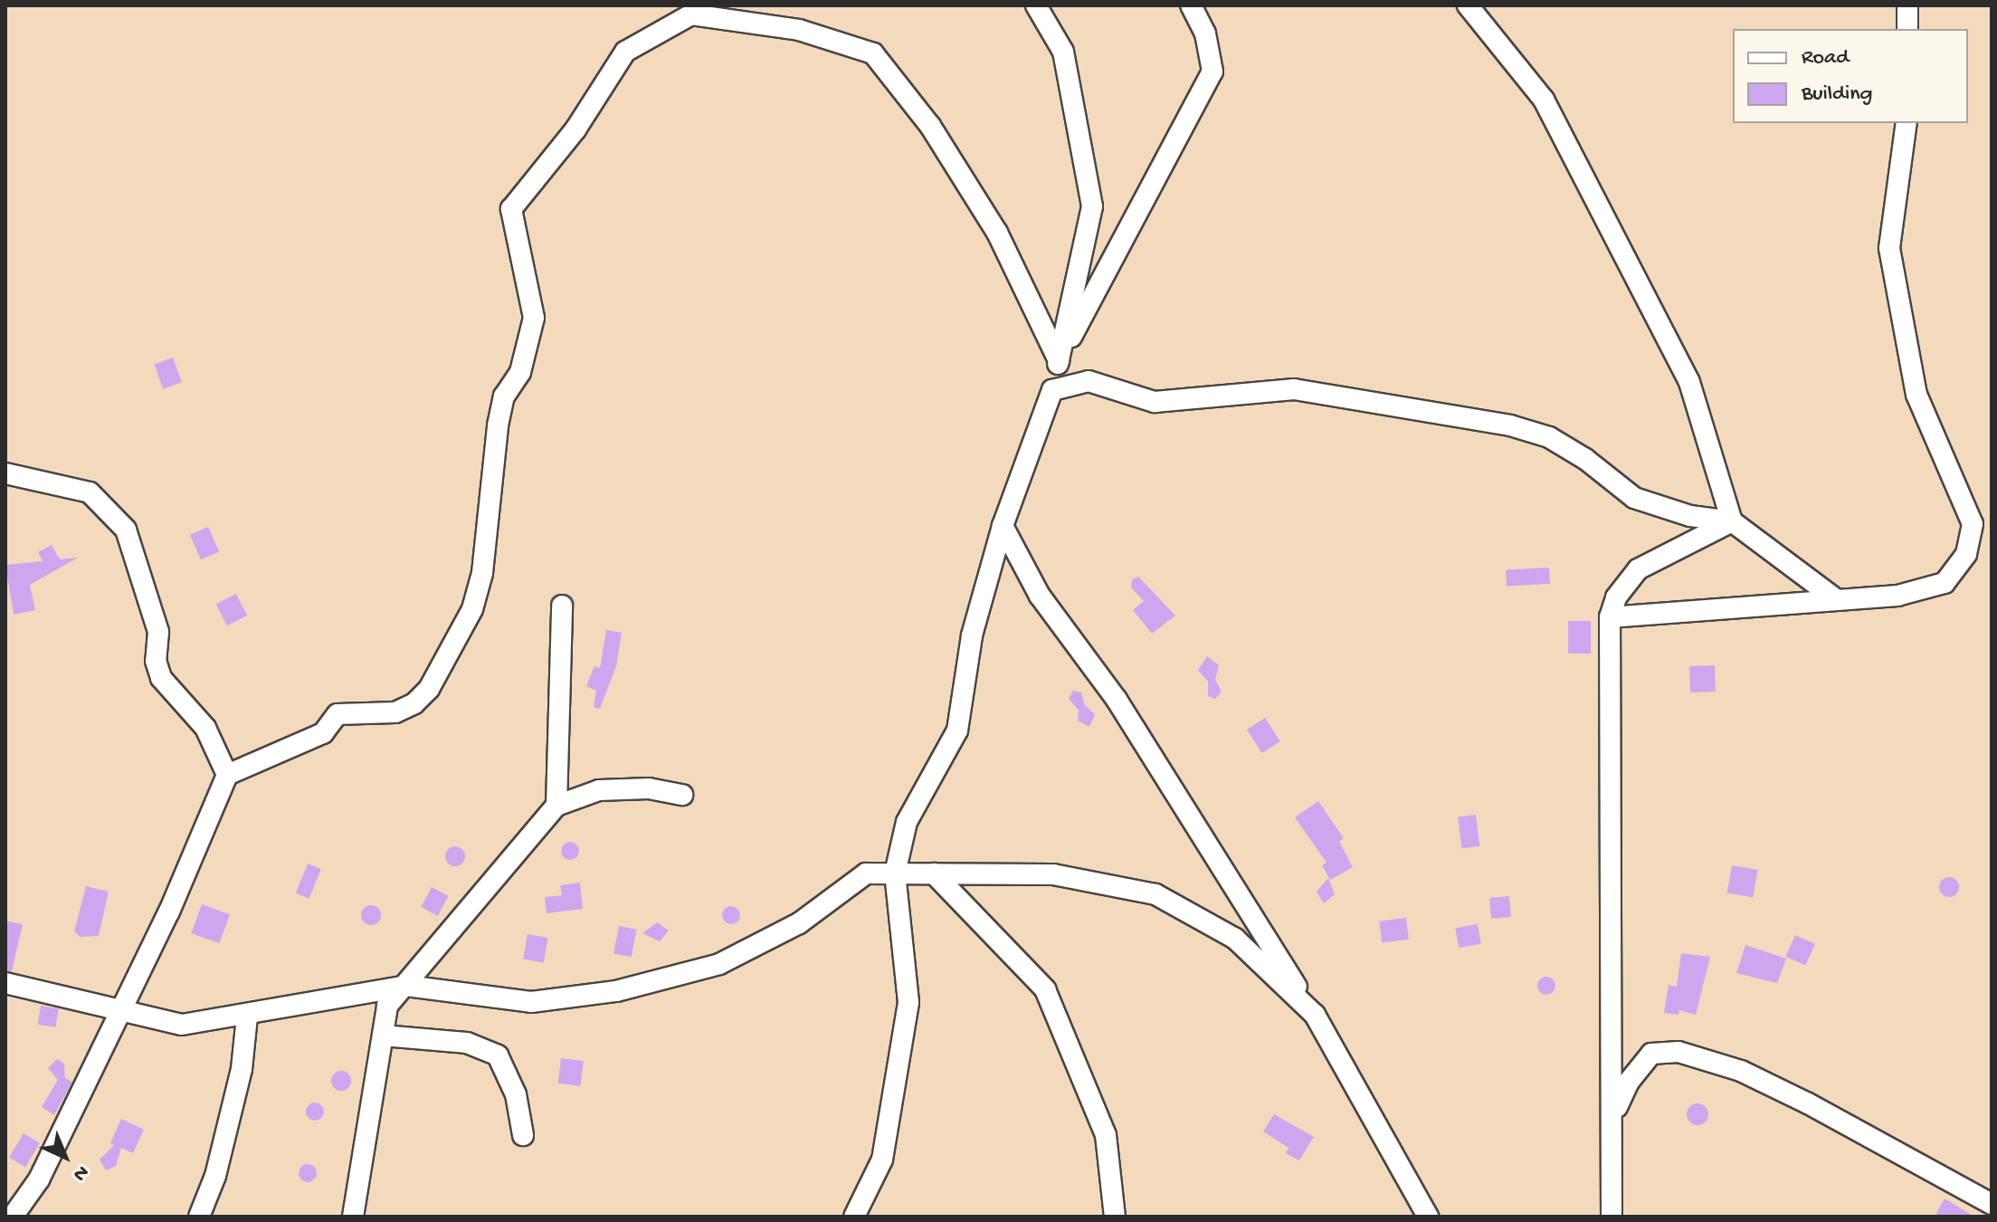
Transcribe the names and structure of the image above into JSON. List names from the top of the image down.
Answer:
{
  "legend": ["Road", "Building"],
  "north": "bottom right"
}
